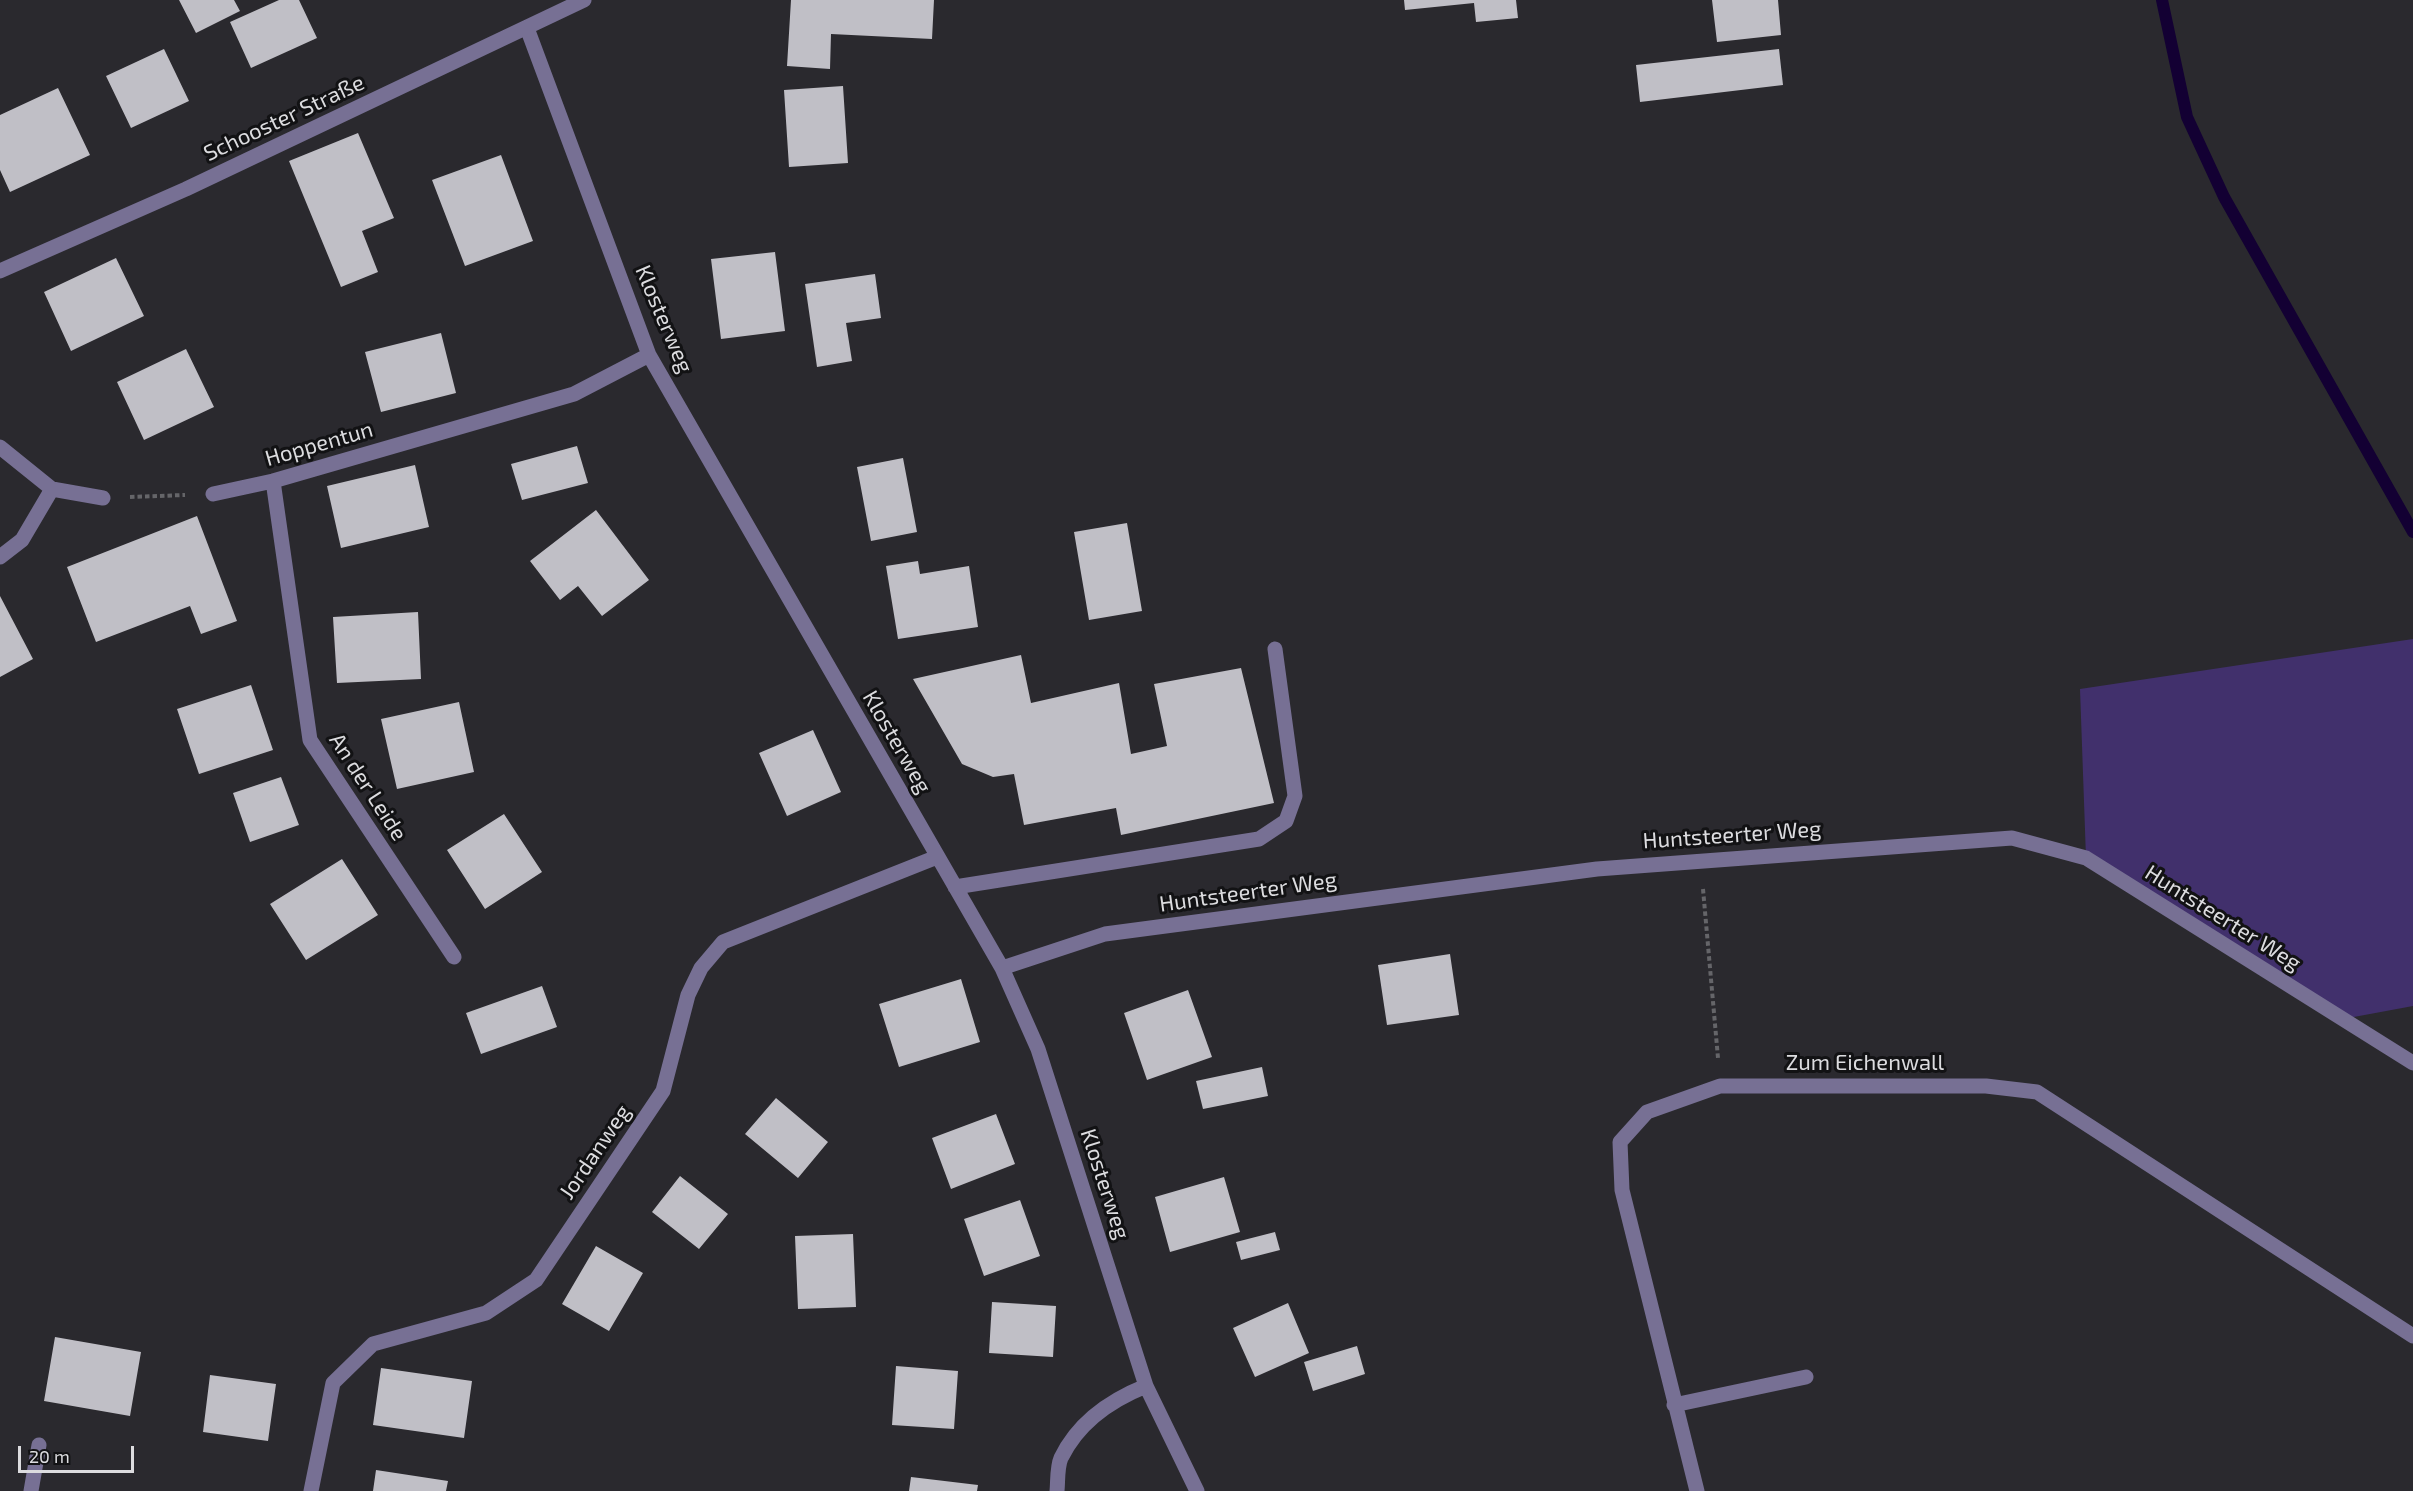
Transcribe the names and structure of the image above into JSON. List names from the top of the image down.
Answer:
{
  "streets": {
    "street": [
      "Schooster Straße",
      "Klosterweg",
      "Hoppentun",
      "An der Leide",
      "Huntsteerter Weg",
      "Zum Eichenwall",
      "Jordanweg"
    ]
  },
  "crossings": [
    ["Schooster Straße", "Klosterweg"],
    ["Klosterweg", "Hoppentun"],
    ["Klosterweg", "Huntsteerter Weg"],
    ["Klosterweg", "Jordanweg"],
    ["Hoppentun", "An der Leide"]
  ],
  "scale_bar": "20 m"
}
